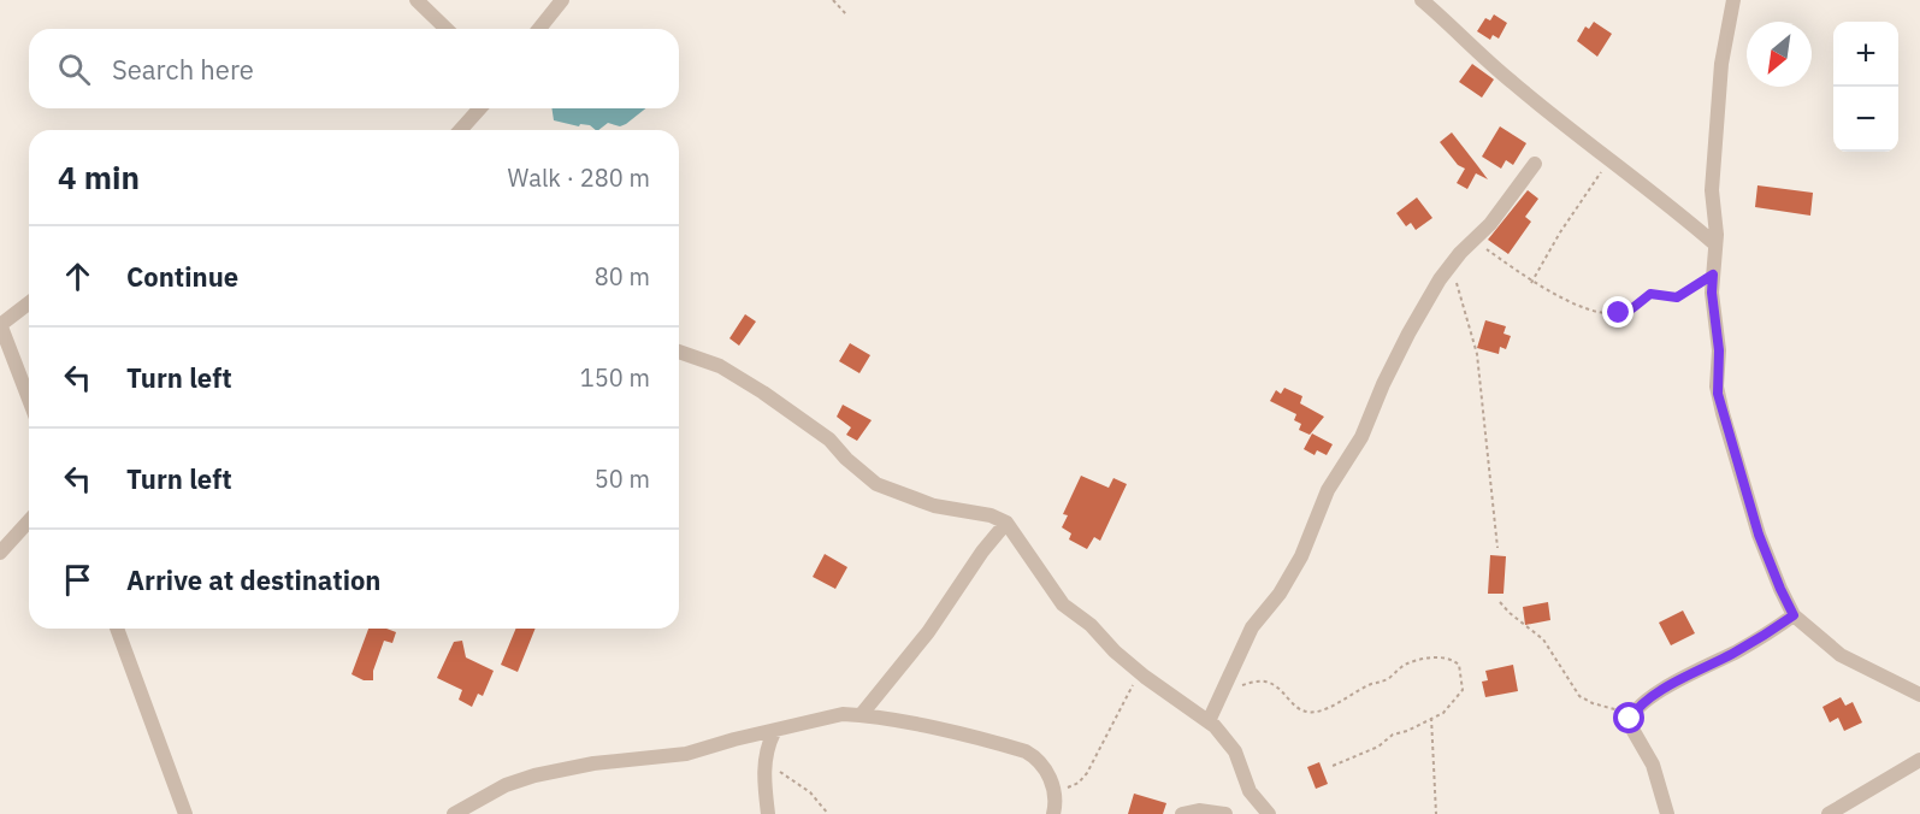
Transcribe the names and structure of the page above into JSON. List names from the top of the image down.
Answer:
{
  "north": "bottom left",
  "page": {
    "map_buttons": ["+", "−"],
    "search": "Search here",
    "heading": ["4 min", "Walk · 280 m"],
    "list": [
      ["Continue", "80 m"],
      ["Turn left", "150 m"],
      ["Turn left", "50 m"],
      "Arrive at destination"
    ]
  }
}
